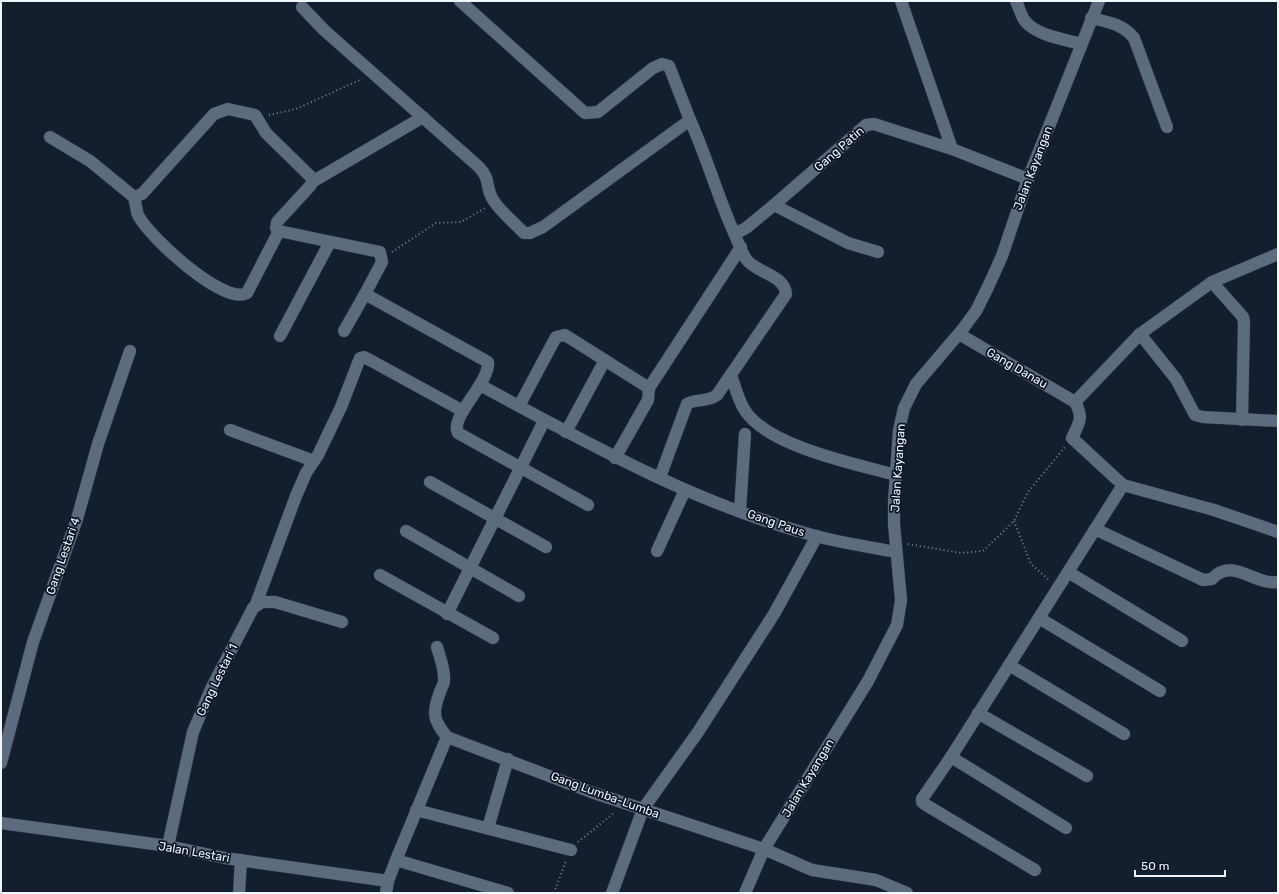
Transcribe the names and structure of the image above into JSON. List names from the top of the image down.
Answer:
{
  "streets": {
    "street": [
      "Gang Patin",
      "Jalan Kayangan",
      "Gang Danau",
      "Gang Paus",
      "Gang Lestari 4",
      "Gang Lestari 1",
      "Gang Lumba-Lumba",
      "Jalan Lestari"
    ]
  },
  "crossings": [
    ["Gang Patin", "Jalan Kayangan"],
    ["Jalan Kayangan", "Gang Danau"],
    ["Jalan Kayangan", "Gang Paus"],
    ["Jalan Kayangan", "Gang Lumba-Lumba"],
    ["Gang Lestari 1", "Jalan Lestari"]
  ],
  "scale_bar": "50 m"
}
